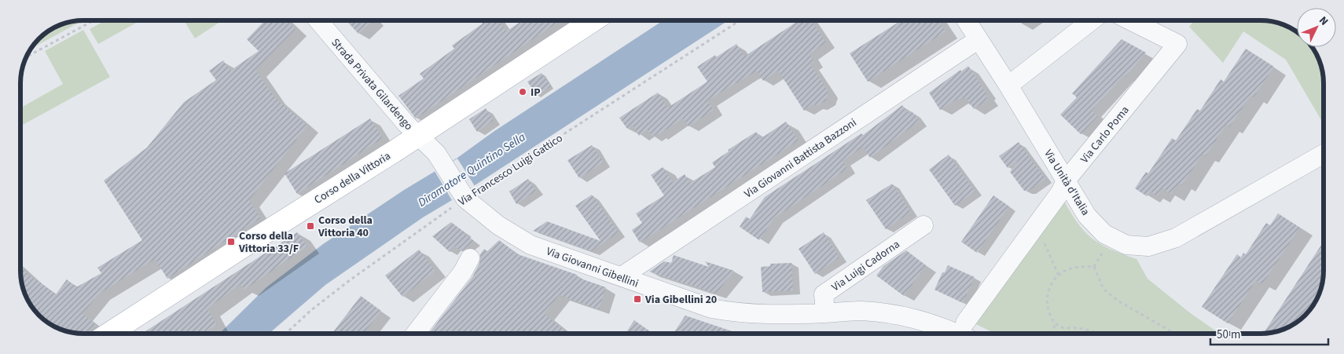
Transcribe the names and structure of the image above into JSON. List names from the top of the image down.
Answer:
{
  "streets": {
    "main road": ["Corso della Vittoria"],
    "street": [
      "Strada Privata Gilardengo",
      "Via Carlo Poma",
      "Via Giovanni Battista Bazzoni",
      "Via Unità d'Italia",
      "Via Luigi Cadorna",
      "Via Giovanni Gibellini"
    ],
    "path": ["Via Francesco Luigi Gattico"]
  },
  "crossings": [
    ["Strada Privata Gilardengo", "Corso della Vittoria"],
    ["Strada Privata Gilardengo", "Via Giovanni Gibellini"],
    ["Via Carlo Poma", "Via Unità d'Italia"],
    ["Via Carlo Poma", "Via Giovanni Gibellini"],
    ["Via Giovanni Battista Bazzoni", "Via Unità d'Italia"],
    ["Via Giovanni Battista Bazzoni", "Via Giovanni Gibellini"],
    ["Via Francesco Luigi Gattico", "Via Giovanni Gibellini"],
    ["Corso della Vittoria", "Via Giovanni Gibellini"],
    ["Via Luigi Cadorna", "Via Giovanni Gibellini"]
  ],
  "water": ["Diramatore Quintino Sella"],
  "places": {
    "other": ["IP"],
    "transit": ["Corso della Vittoria 40", "Corso della Vittoria 33/F", "Via Gibellini 20"]
  },
  "scale_bar": "50 m",
  "north": "top right"
}
